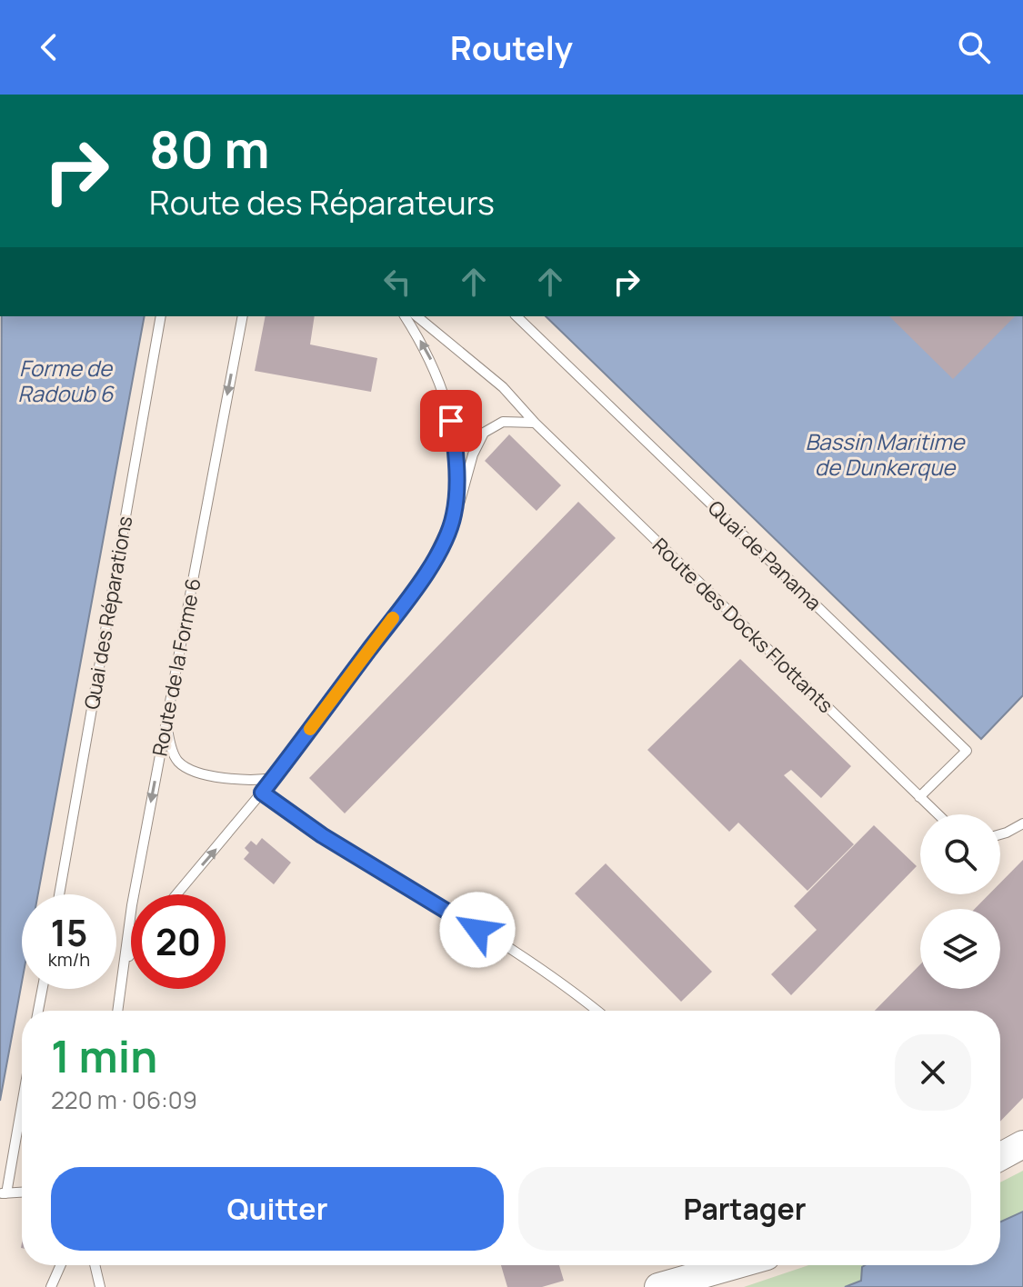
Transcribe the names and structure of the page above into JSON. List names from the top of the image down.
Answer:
{
  "streets": {
    "lane": [
      "Quai de Panama",
      "Quai des Réparations",
      "Route des Docks Flottants",
      "Route de la Forme 6"
    ]
  },
  "crossings": [
    ["Quai de Panama", "Route des Docks Flottants"]
  ],
  "one_way": ["Route de la Forme 6"],
  "water": ["Forme de Radoub 6", "Bassin Maritime de Dunkerque"],
  "page": {
    "header": "Routely",
    "turn": ["80 m", "Route des Réparateurs"],
    "speed": "15 km/h",
    "limit": "20",
    "heading": ["1 min", "220 m · 06:09"],
    "buttons": ["Quitter", "Partager"]
  }
}
